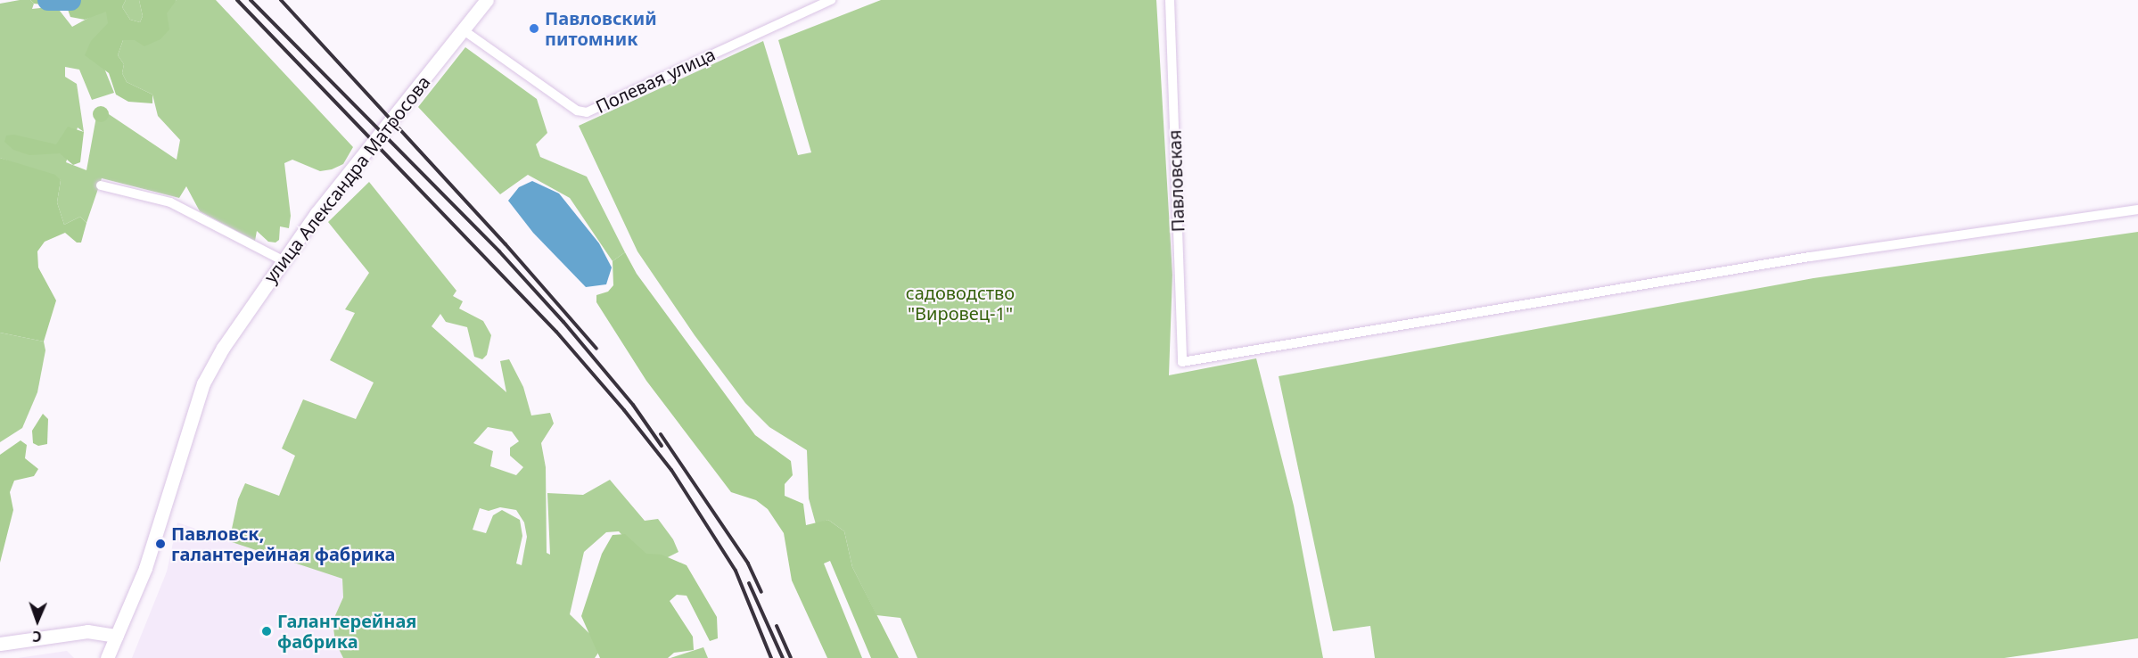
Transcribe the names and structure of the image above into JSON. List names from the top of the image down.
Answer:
{
  "streets": {
    "main road": ["улица Александра Матросова"],
    "street": ["Полевая улица", "Павловская"]
  },
  "crossings": [
    ["Полевая улица", "улица Александра Матросова"]
  ],
  "parks": ["садоводство \"Вировец-1\""],
  "places": ["Павловский питомник", "Павловск, галантерейная фабрика", "Галантерейная фабрика"],
  "north": "bottom"
}
